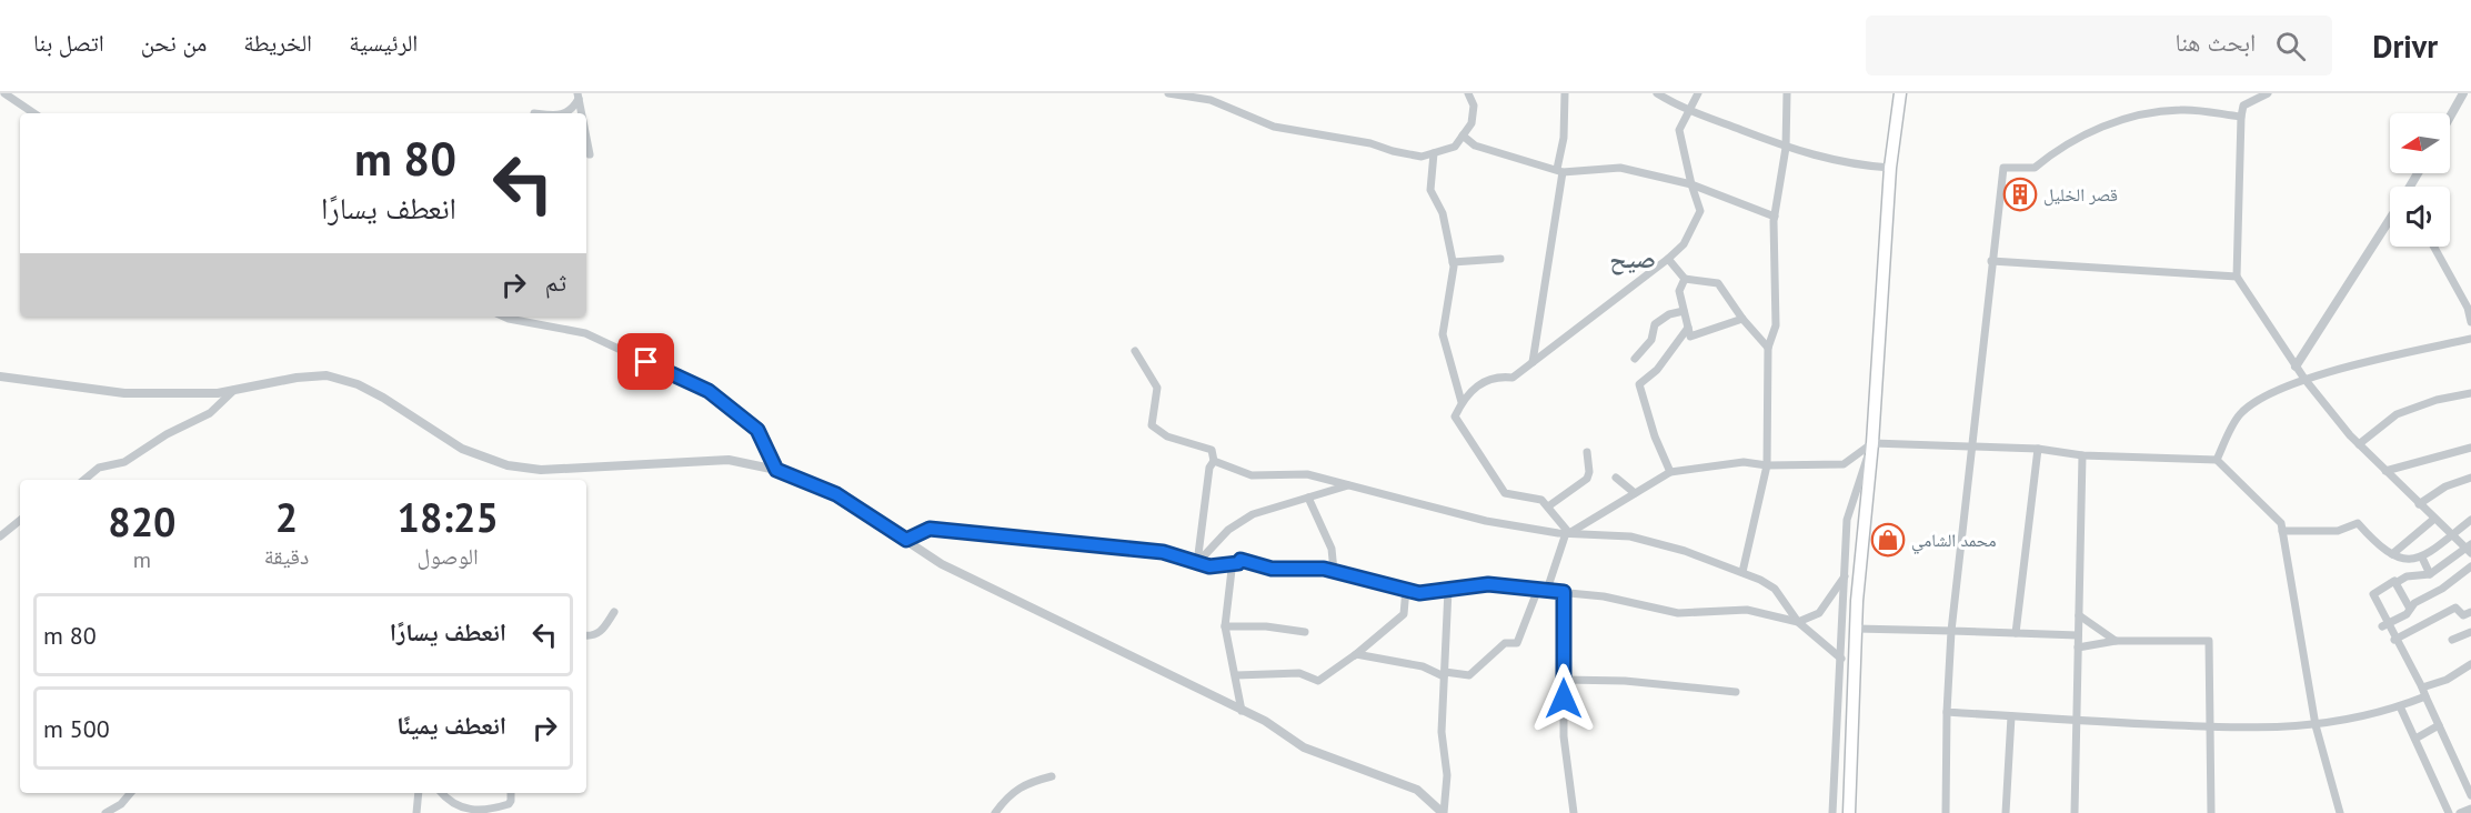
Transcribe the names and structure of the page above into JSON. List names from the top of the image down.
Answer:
{
  "districts": ["صيح"],
  "places": {
    "building": ["قصر الخليل"],
    "shop": ["محمد الشامي"]
  },
  "north": "left",
  "page": {
    "header": "Drivr",
    "search": "ابحث هنا",
    "nav": [
      "الرئيسية",
      "الخريطة",
      "من نحن",
      "اتصل بنا"
    ],
    "turn": ["80 m", "انعطف يسارًا"],
    "then": "ثم",
    "eta": [
      "18:25",
      "الوصول",
      "2",
      "دقيقة",
      "820",
      "m"
    ],
    "list": [
      {
        "name": "انعطف يسارًا",
        "value": "80 m"
      },
      {
        "name": "انعطف يمينًا",
        "value": "500 m"
      }
    ]
  }
}
